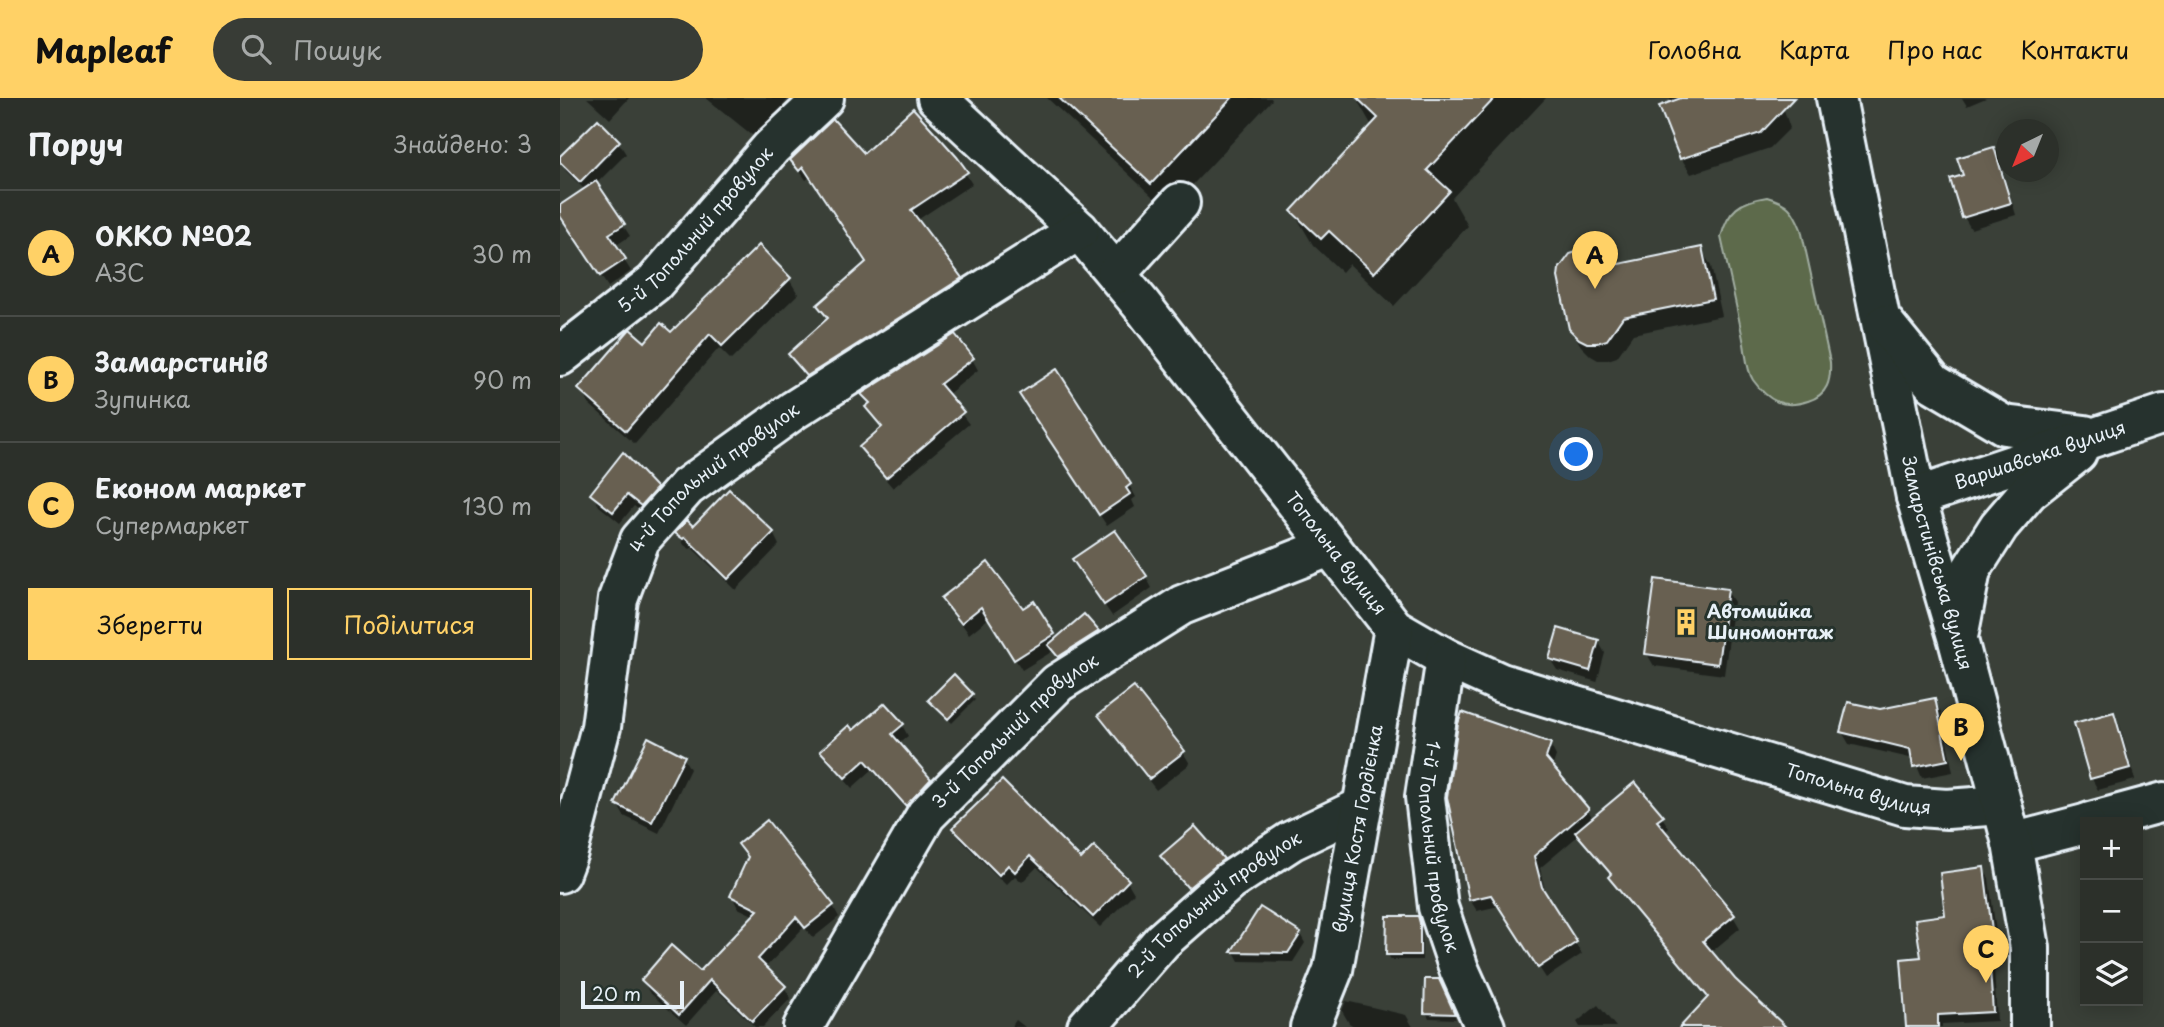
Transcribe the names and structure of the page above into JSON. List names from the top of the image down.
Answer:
{
  "streets": {
    "street": [
      "5-й Топольний провулок",
      "Варшавська вулиця",
      "4-й Топольний провулок",
      "Топольна вулиця",
      "Замарстинівська вулиця",
      "3-й Топольний провулок",
      "вулиця Костя Гордієнка",
      "1-й Топольний провулок",
      "2-й Топольний провулок"
    ]
  },
  "crossings": [
    ["Варшавська вулиця", "Замарстинівська вулиця"],
    ["4-й Топольний провулок", "Топольна вулиця"],
    ["Топольна вулиця", "Замарстинівська вулиця"],
    ["Топольна вулиця", "3-й Топольний провулок"],
    ["Топольна вулиця", "вулиця Костя Гордієнка"],
    ["Топольна вулиця", "1-й Топольний провулок"],
    ["вулиця Костя Гордієнка", "2-й Топольний провулок"]
  ],
  "places": {
    "building": ["Автомийка Шиномонтаж"]
  },
  "scale_bar": "20 m",
  "north": "bottom left",
  "page": {
    "header": "Mapleaf",
    "search": "Пошук",
    "nav": [
      "Головна",
      "Карта",
      "Про нас",
      "Контакти"
    ],
    "heading": ["Поруч", "Знайдено: 3"],
    "list": [
      {
        "mark": "A",
        "name": "ОККО №02",
        "note": "АЗС",
        "value": "30 m"
      },
      {
        "mark": "B",
        "name": "Замарстинів",
        "note": "Зупинка",
        "value": "90 m"
      },
      {
        "mark": "C",
        "name": "Економ маркет",
        "note": "Супермаркет",
        "value": "130 m"
      }
    ],
    "pins": ["A", "B", "C"],
    "buttons": ["Зберегти", "Поділитися"],
    "map_buttons": ["+", "−"],
    "scale": "20 m"
  }
}
